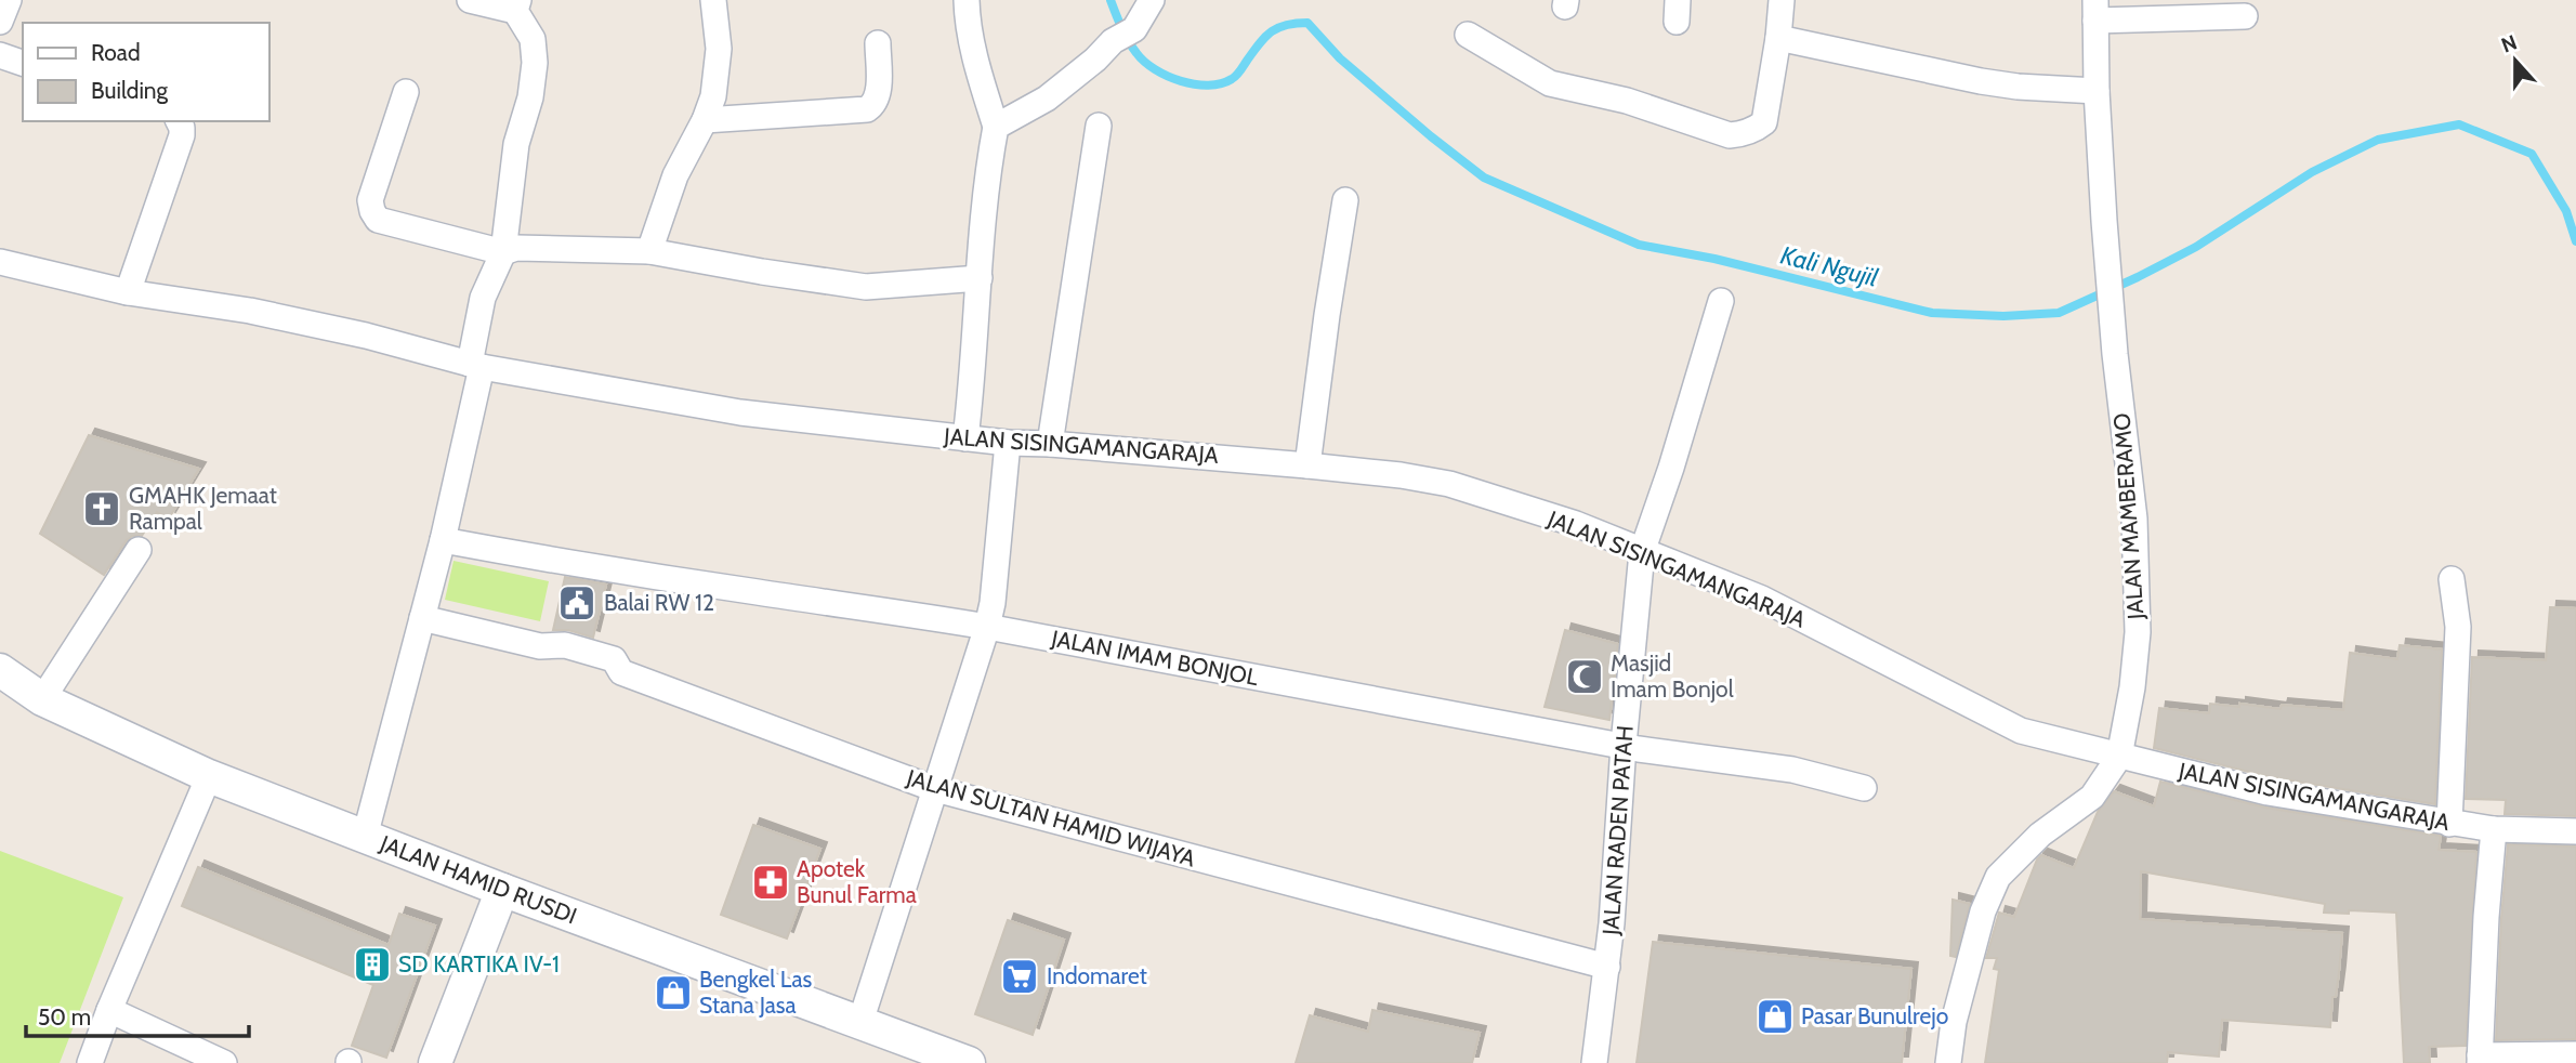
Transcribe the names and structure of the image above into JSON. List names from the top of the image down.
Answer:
{
  "streets": {
    "street": [
      "JALAN SISINGAMANGARAJA",
      "JALAN MAMBERAMO",
      "JALAN IMAM BONJOL",
      "JALAN SULTAN HAMID WIJAYA",
      "JALAN RADEN PATAH",
      "JALAN HAMID RUSDI"
    ]
  },
  "crossings": [
    ["JALAN SISINGAMANGARAJA", "JALAN MAMBERAMO"],
    ["JALAN SISINGAMANGARAJA", "JALAN RADEN PATAH"],
    ["JALAN IMAM BONJOL", "JALAN RADEN PATAH"],
    ["JALAN SULTAN HAMID WIJAYA", "JALAN RADEN PATAH"]
  ],
  "water": ["Kali Ngujil"],
  "places": {
    "church": ["GMAHK Jemaat Rampal"],
    "public building": ["Balai RW 12"],
    "mosque": ["Masjid Imam Bonjol"],
    "pharmacy": ["Apotek Bunul Farma"],
    "building": ["SD KARTIKA IV-1"],
    "supermarket": ["Indomaret"],
    "shop": ["Bengkel Las Stana Jasa", "Pasar Bunulrejo"]
  },
  "legend": ["Road", "Building"],
  "scale_bar": "50 m",
  "north": "top"
}
